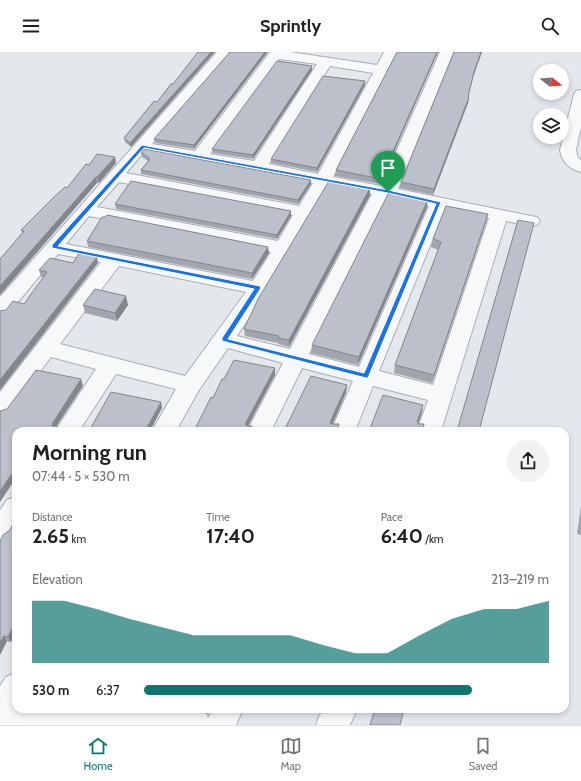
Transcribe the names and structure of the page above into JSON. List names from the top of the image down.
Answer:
{
  "north": "right",
  "page": {
    "header": "Sprintly",
    "heading": ["Morning run", "07:44 · 5 × 530 m"],
    "stats": [
      ["Distance", "2.65 km"],
      ["Time", "17:40"],
      ["Pace", "6:40 /km"]
    ],
    "chart": ["Elevation", "213–219 m"],
    "list": [
      {
        "name": "530 m",
        "note": "6:37"
      }
    ],
    "tabs": ["Home", "Map", "Saved"]
  }
}
